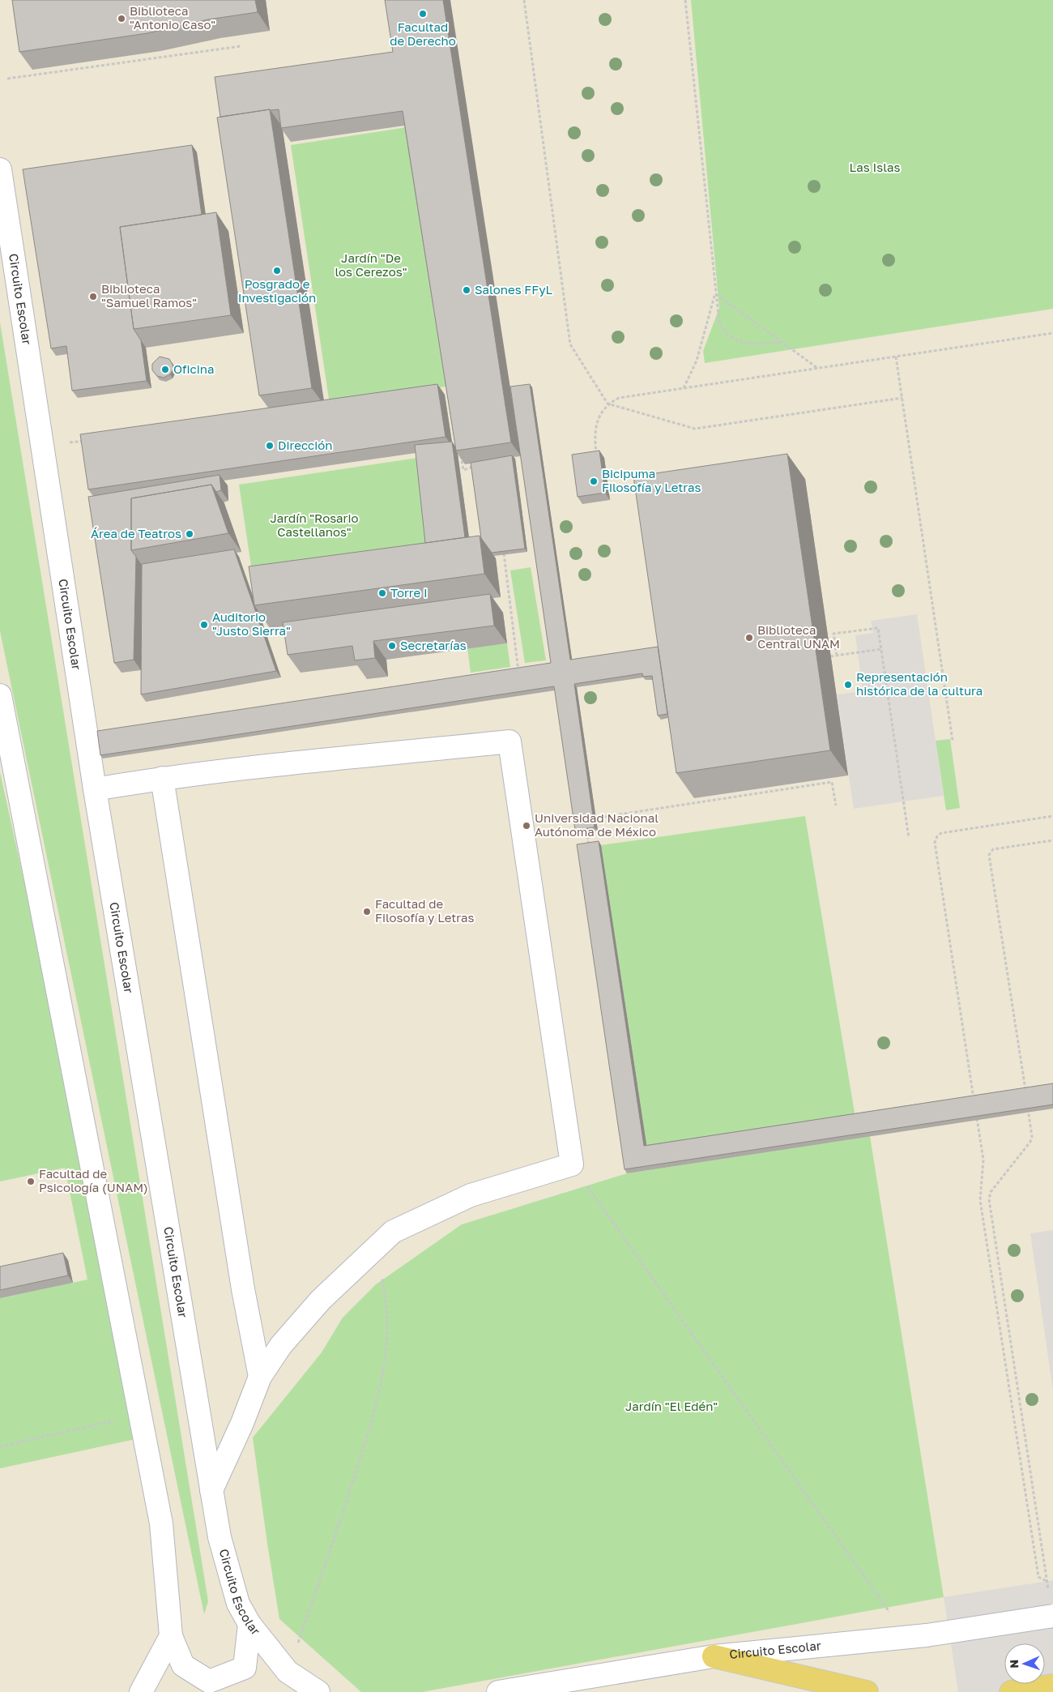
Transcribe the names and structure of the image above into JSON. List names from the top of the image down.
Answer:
{
  "streets": {
    "street": ["Circuito Escolar"]
  },
  "parks": [
    "Las Islas",
    "Jardín \"De los Cerezos\"",
    "Jardín \"Rosario Castellanos\"",
    "Jardín \"El Edén\""
  ],
  "places": [
    "Facultad de Derecho",
    "Biblioteca \"Antonio Caso\"",
    "Posgrado e Investigación",
    "Salones FFyL",
    "Biblioteca \"Samuel Ramos\"",
    "Oficina",
    "Dirección",
    "Bicipuma Filosofía y Letras",
    "Área de Teatros",
    "Torre I",
    "Auditorio \"Justo Sierra\"",
    "Biblioteca Central UNAM",
    "Secretarías",
    "Representación histórica de la cultura",
    "Universidad Nacional Autónoma de México",
    "Facultad de Filosofía y Letras",
    "Facultad de Psicología (UNAM)"
  ],
  "north": "left"
}
